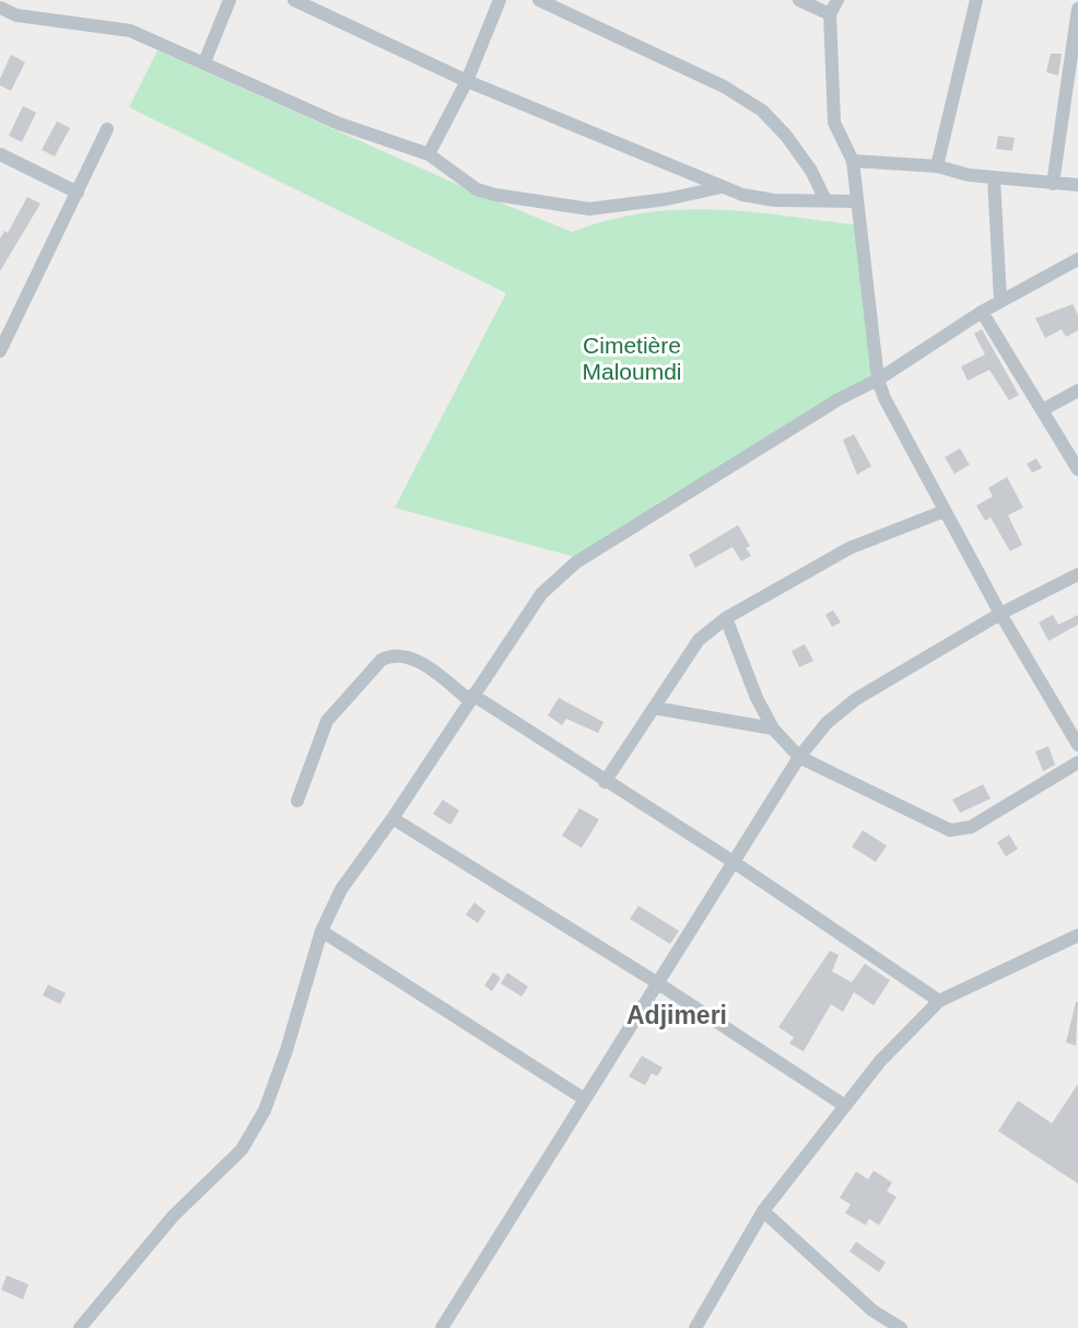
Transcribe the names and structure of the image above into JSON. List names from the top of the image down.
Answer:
{
  "districts": ["Adjimeri"],
  "parks": ["Cimetière Maloumdi"]
}
